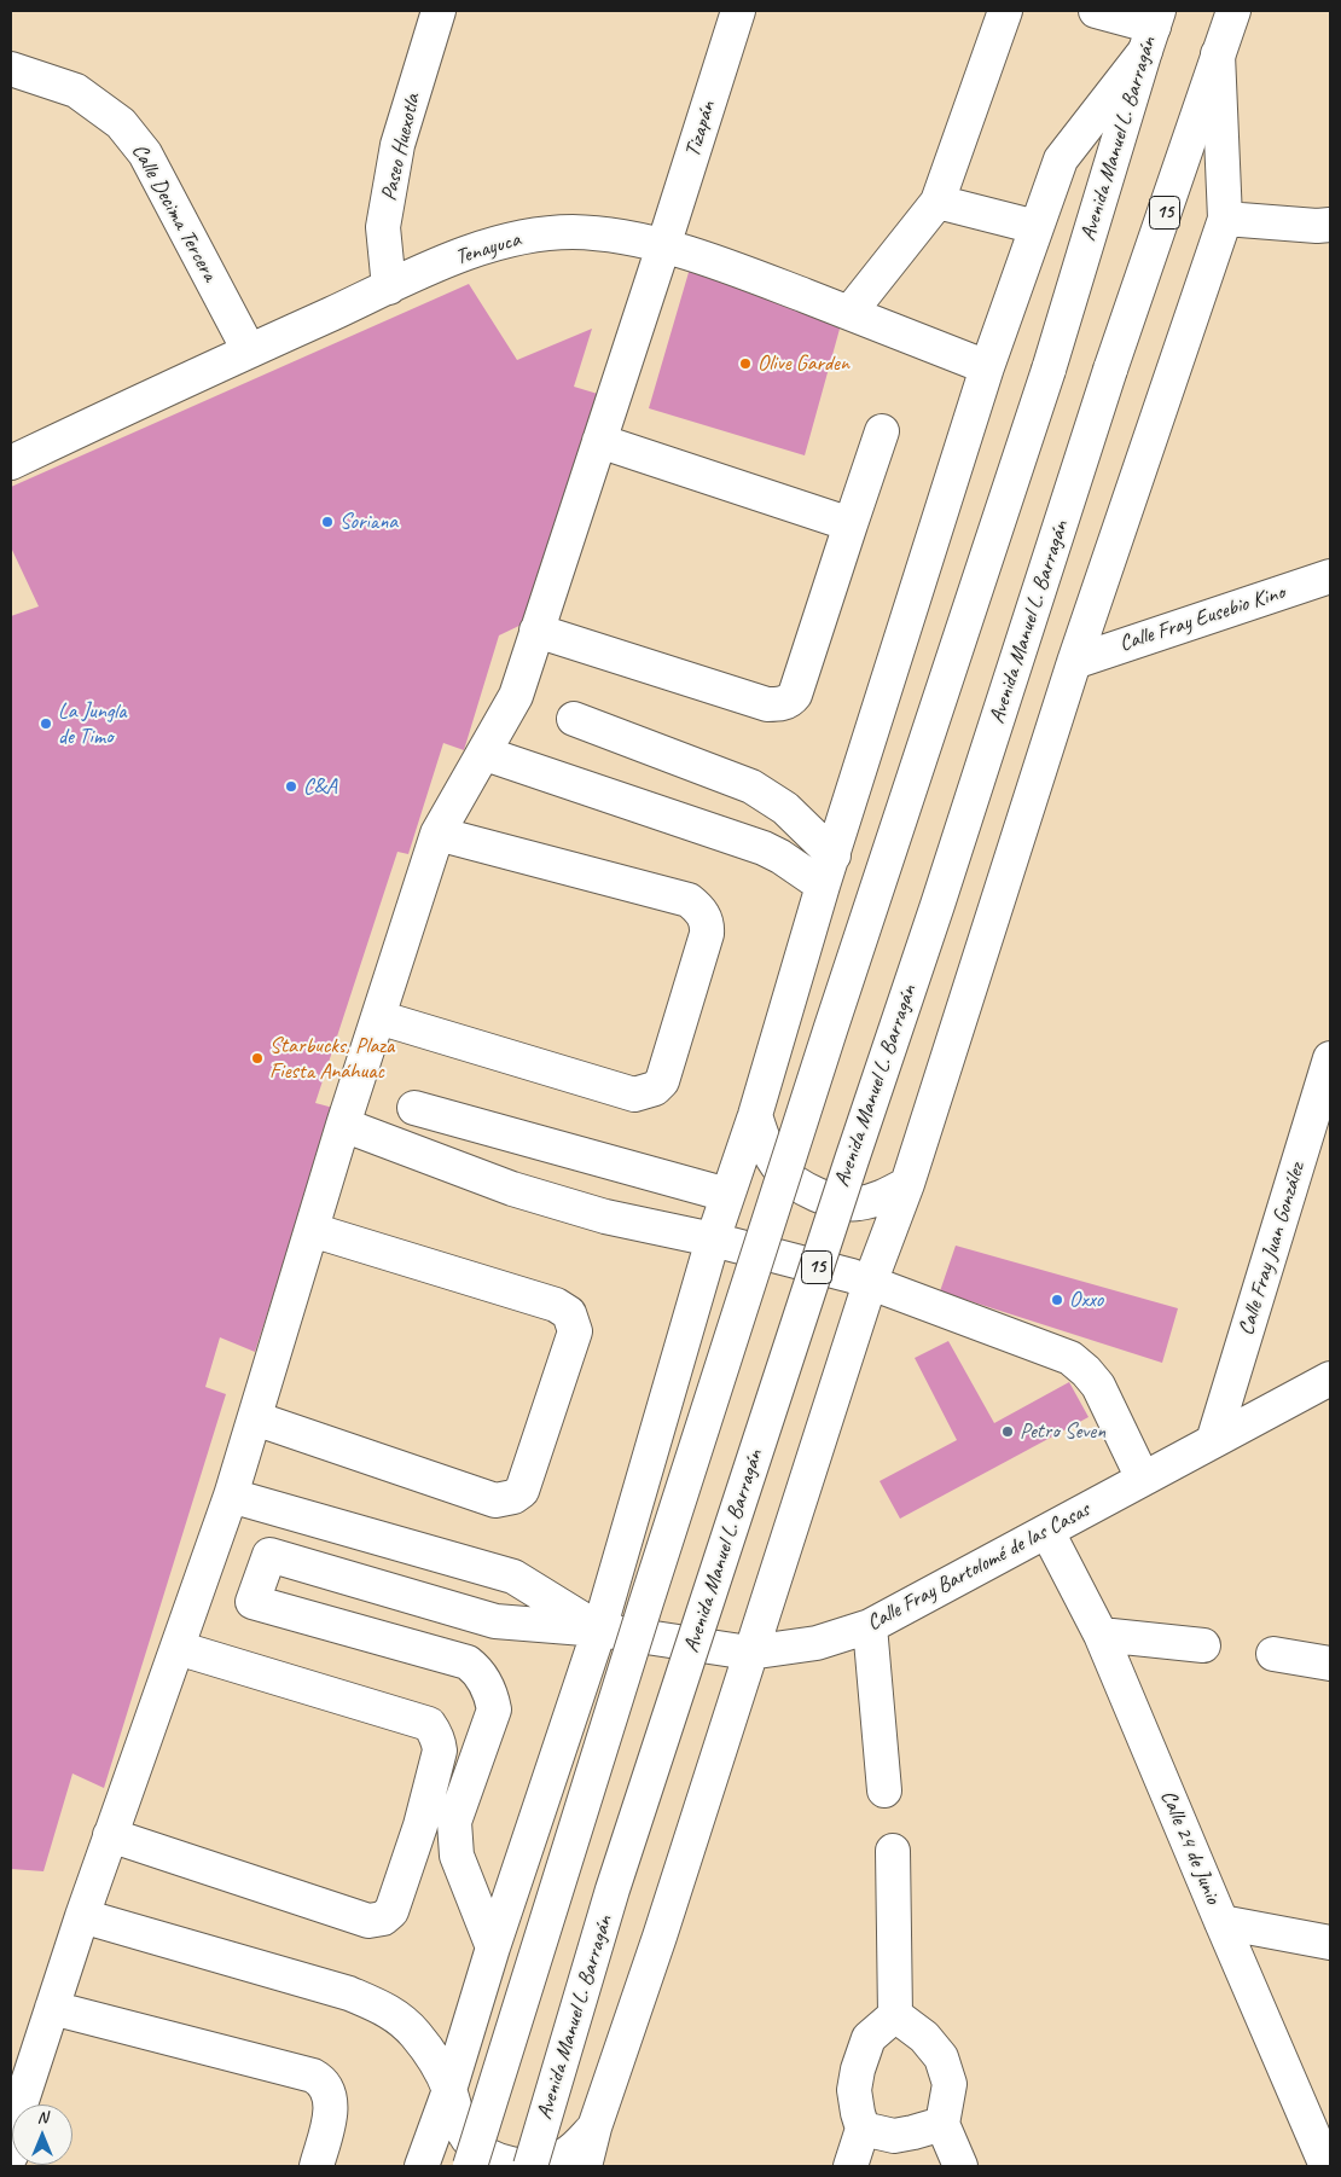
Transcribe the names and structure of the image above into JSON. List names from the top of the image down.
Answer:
{
  "streets": {
    "main road": [
      "Tizapán",
      "Avenida Manuel L. Barragán",
      "Paseo Huexotla",
      "Calle Decima Tercera",
      "15",
      "Tenayuca",
      "Calle Fray Eusebio Kino",
      "Calle Fray Juan González",
      "Calle Fray Bartolomé de las Casas",
      "Calle 24 de Junio"
    ]
  },
  "crossings": [
    ["Tizapán", "Tenayuca"],
    ["Paseo Huexotla", "Tenayuca"],
    ["Calle Decima Tercera", "Tenayuca"],
    ["Calle Fray Juan González", "Calle Fray Bartolomé de las Casas"],
    ["Calle Fray Bartolomé de las Casas", "Calle 24 de Junio"]
  ],
  "places": [
    "Olive Garden",
    "Soriana",
    "La Jungla de Timo",
    "C&A",
    "Starbucks, Plaza Fiesta Anáhuac",
    "Oxxo",
    "Petro Seven"
  ],
  "north": "top"
}
